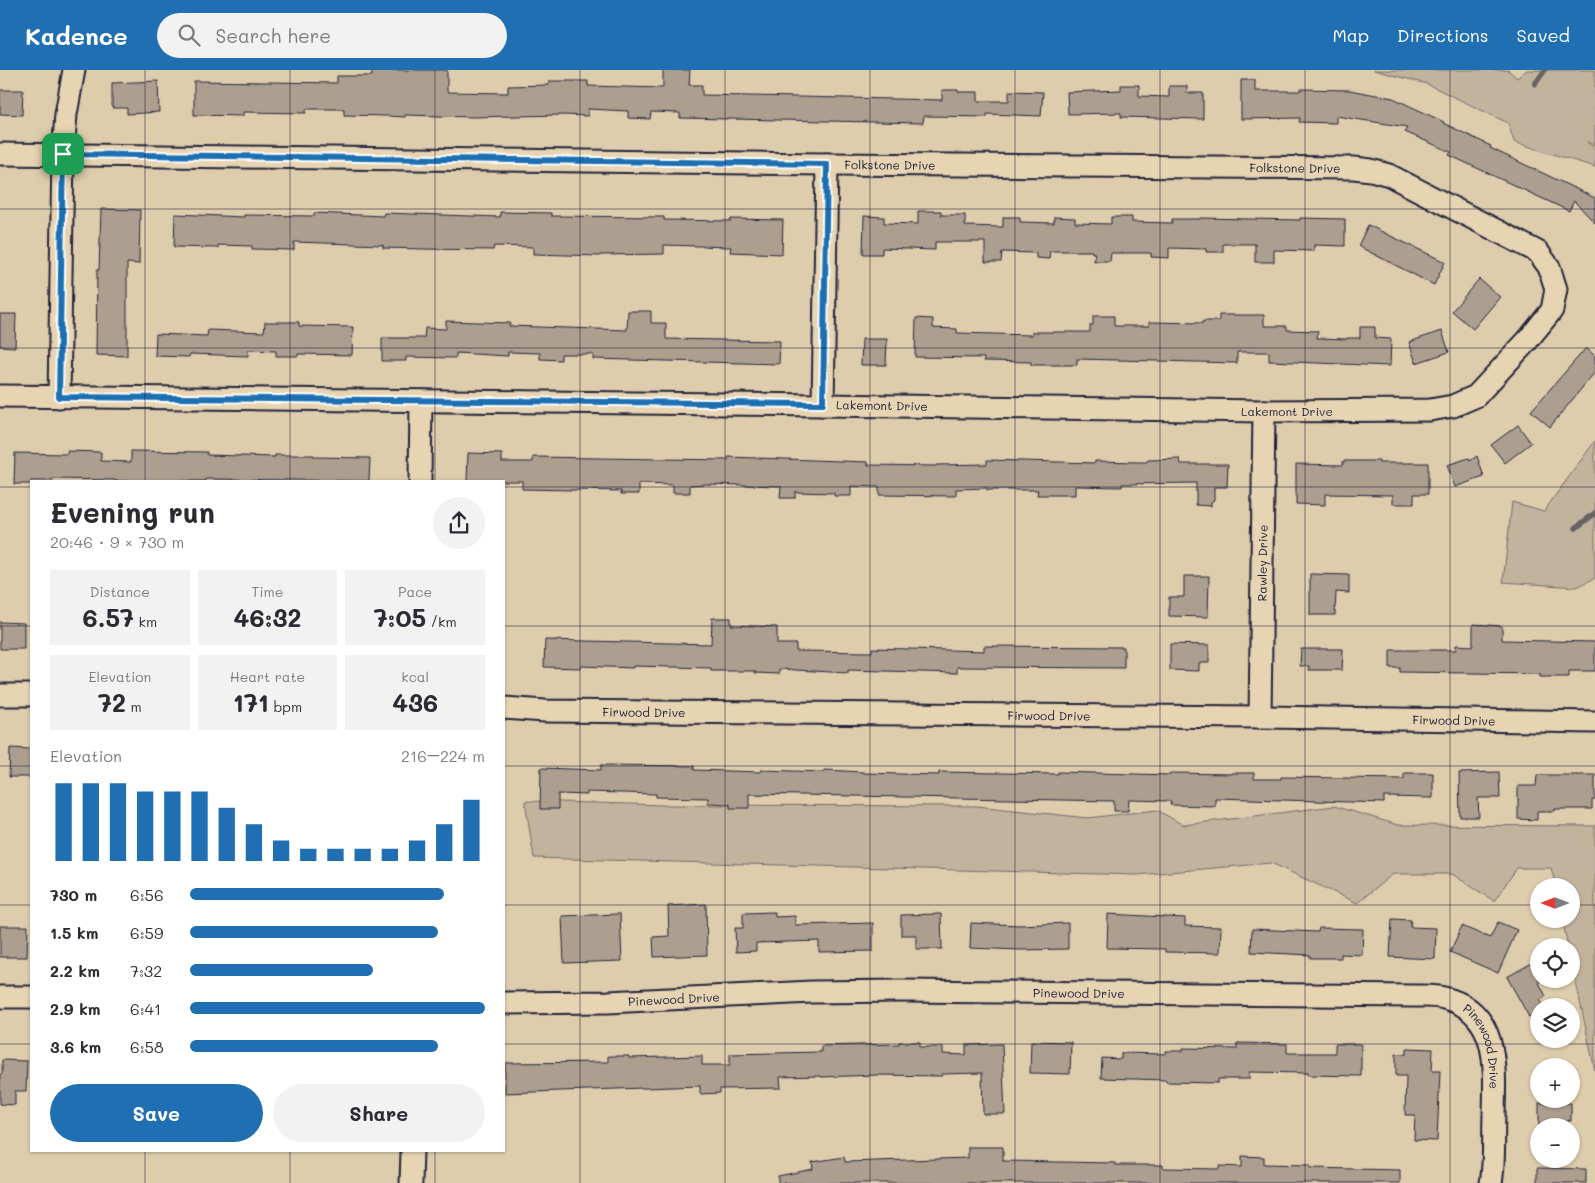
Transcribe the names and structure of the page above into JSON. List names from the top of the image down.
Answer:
{
  "streets": {
    "street": [
      "Folkstone Drive",
      "Lakemont Drive",
      "Rawley Drive",
      "Firwood Drive",
      "Pinewood Drive"
    ]
  },
  "crossings": [
    ["Folkstone Drive", "Lakemont Drive"],
    ["Lakemont Drive", "Rawley Drive"],
    ["Rawley Drive", "Firwood Drive"]
  ],
  "north": "left",
  "page": {
    "header": "Kadence",
    "search": "Search here",
    "nav": ["Map", "Directions", "Saved"],
    "heading": ["Evening run", "20:46 · 9 × 730 m"],
    "stats": [
      ["Distance", "6.57 km"],
      ["Time", "46:32"],
      ["Pace", "7:05 /km"],
      ["Elevation", "72 m"],
      ["Heart rate", "171 bpm"],
      ["kcal", "436"]
    ],
    "chart": ["Elevation", "216–224 m"],
    "list": [
      {
        "name": "730 m",
        "note": "6:56"
      },
      {
        "name": "1.5 km",
        "note": "6:59"
      },
      {
        "name": "2.2 km",
        "note": "7:32"
      },
      {
        "name": "2.9 km",
        "note": "6:41"
      },
      {
        "name": "3.6 km",
        "note": "6:58"
      }
    ],
    "map_buttons": ["+", "−"],
    "buttons": ["Save", "Share"]
  }
}
